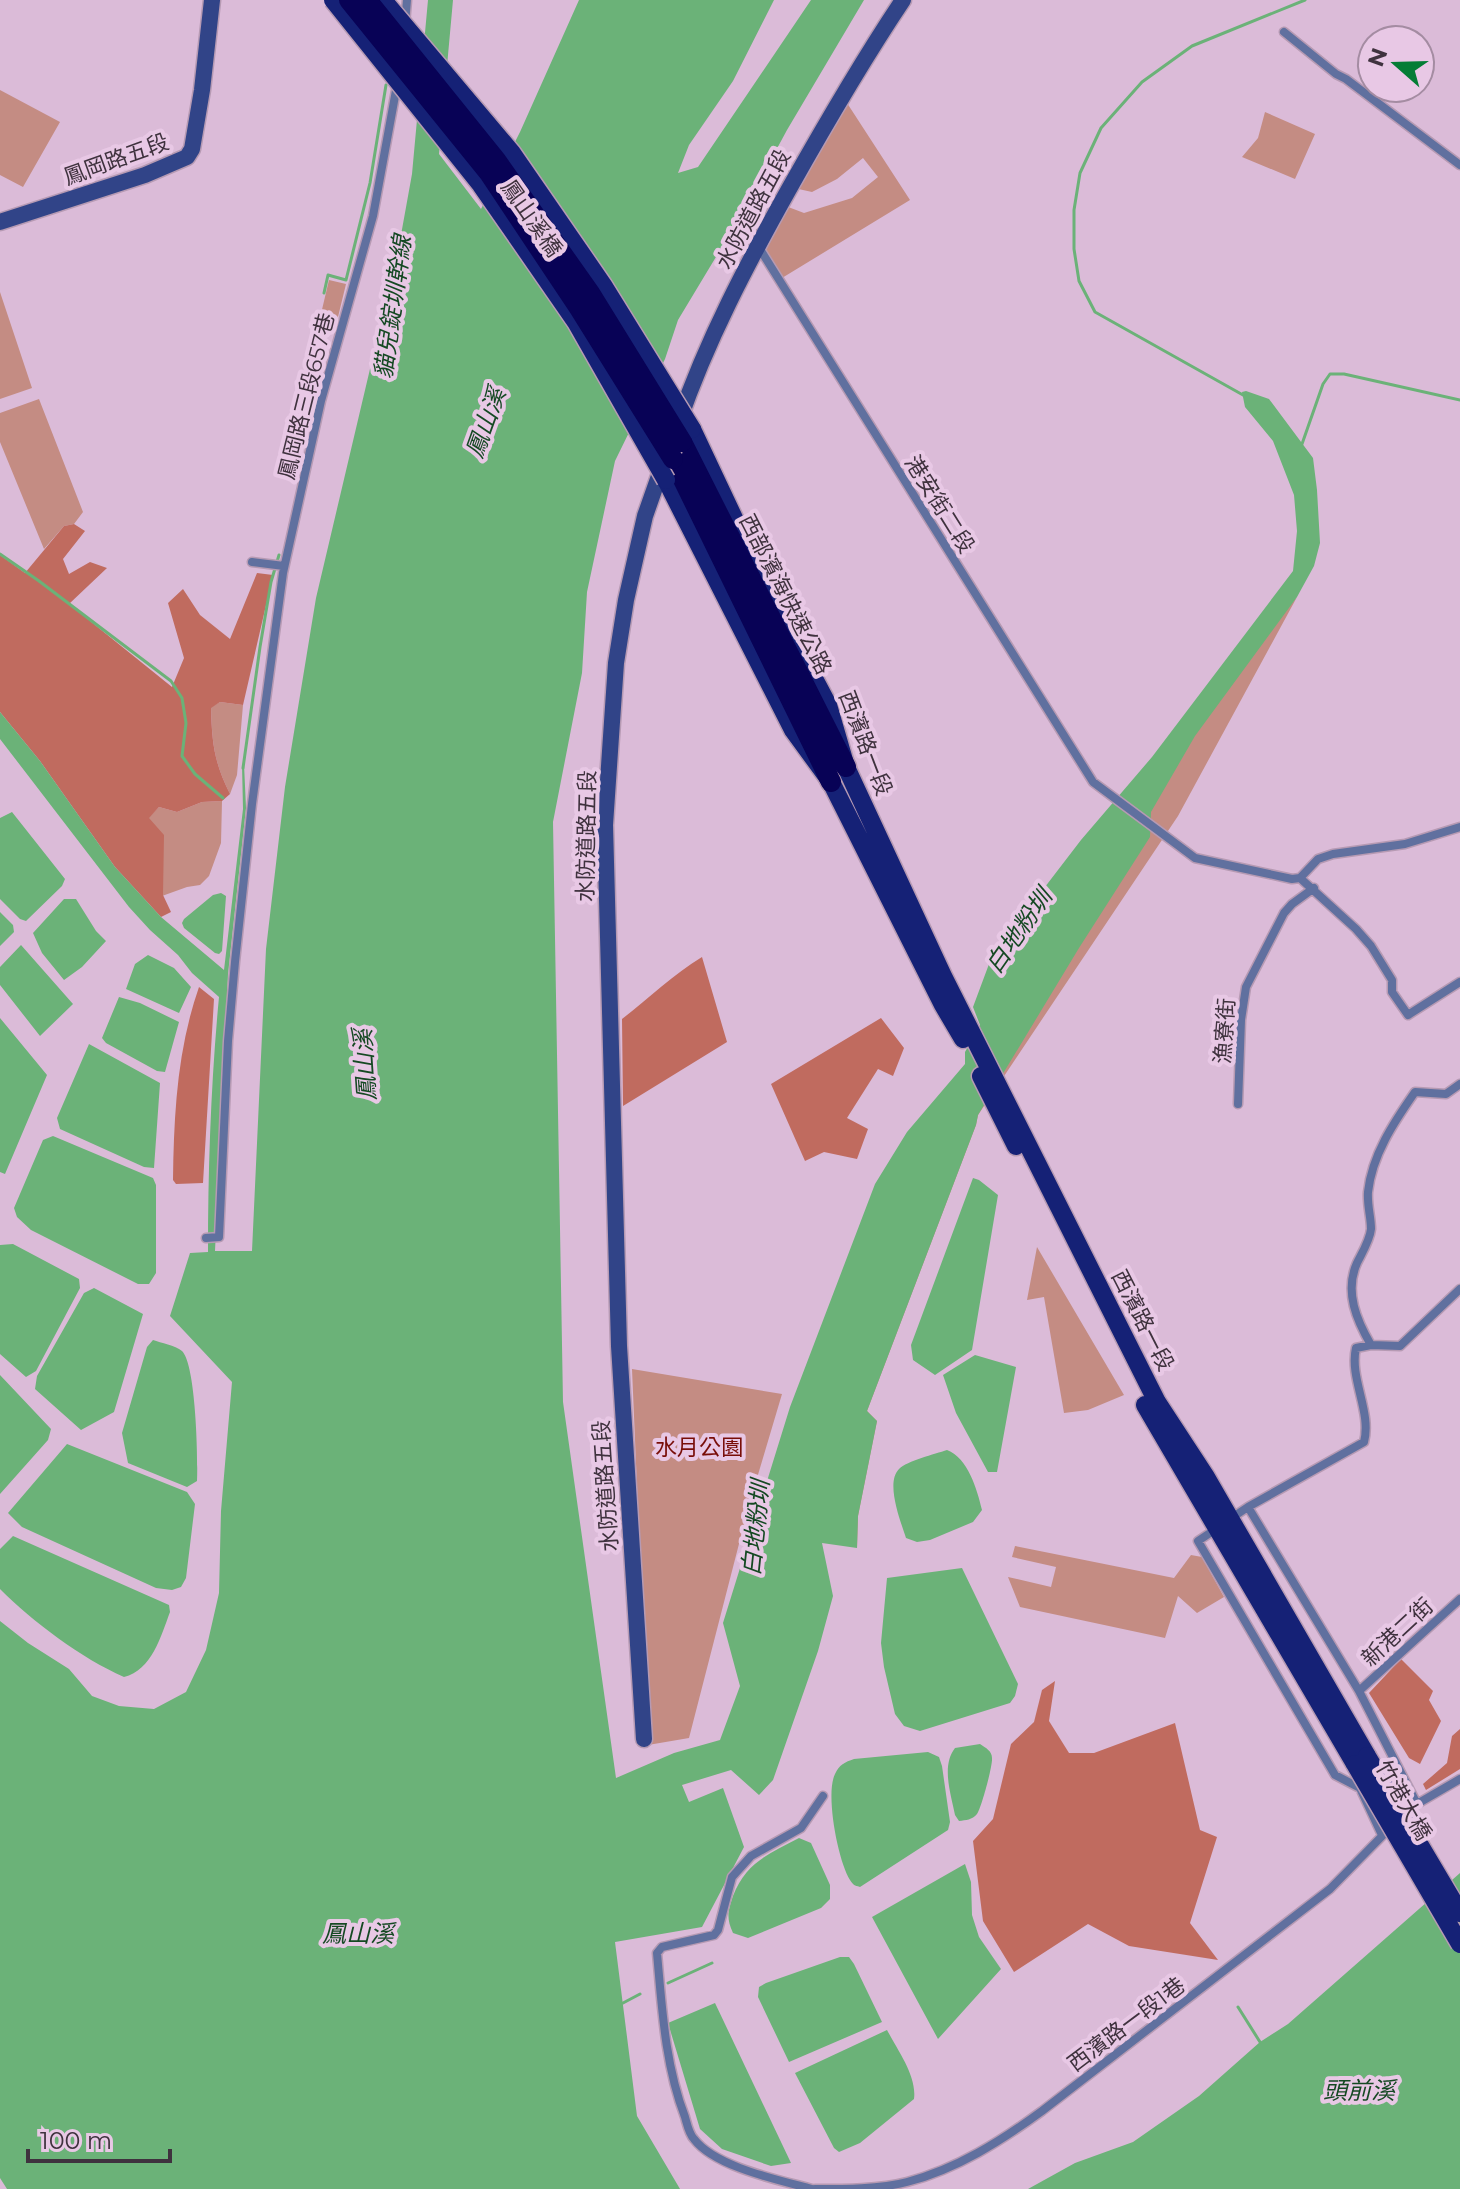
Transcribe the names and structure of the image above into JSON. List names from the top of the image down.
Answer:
{
  "streets": {
    "highway": ["鳳山溪橋", "西部濱海快速公路"],
    "main road": ["西濱路一段", "竹港大橋"],
    "street": [
      "鳳岡路五段",
      "水防道路五段",
      "鳳岡路三段657巷",
      "港安街二段",
      "漁寮街",
      "新港二街",
      "西濱路一段1巷"
    ]
  },
  "crossings": [
    ["水防道路五段", "港安街二段"],
    ["鳳山溪橋", "西部濱海快速公路"],
    ["鳳山溪橋", "西濱路一段"],
    ["西部濱海快速公路", "西濱路一段"],
    ["西濱路一段", "竹港大橋"]
  ],
  "water": [
    "貓兒錠圳幹線",
    "鳳山溪",
    "白地粉圳",
    "頭前溪"
  ],
  "parks": ["水月公園"],
  "scale_bar": "100 m",
  "north": "left"
}
